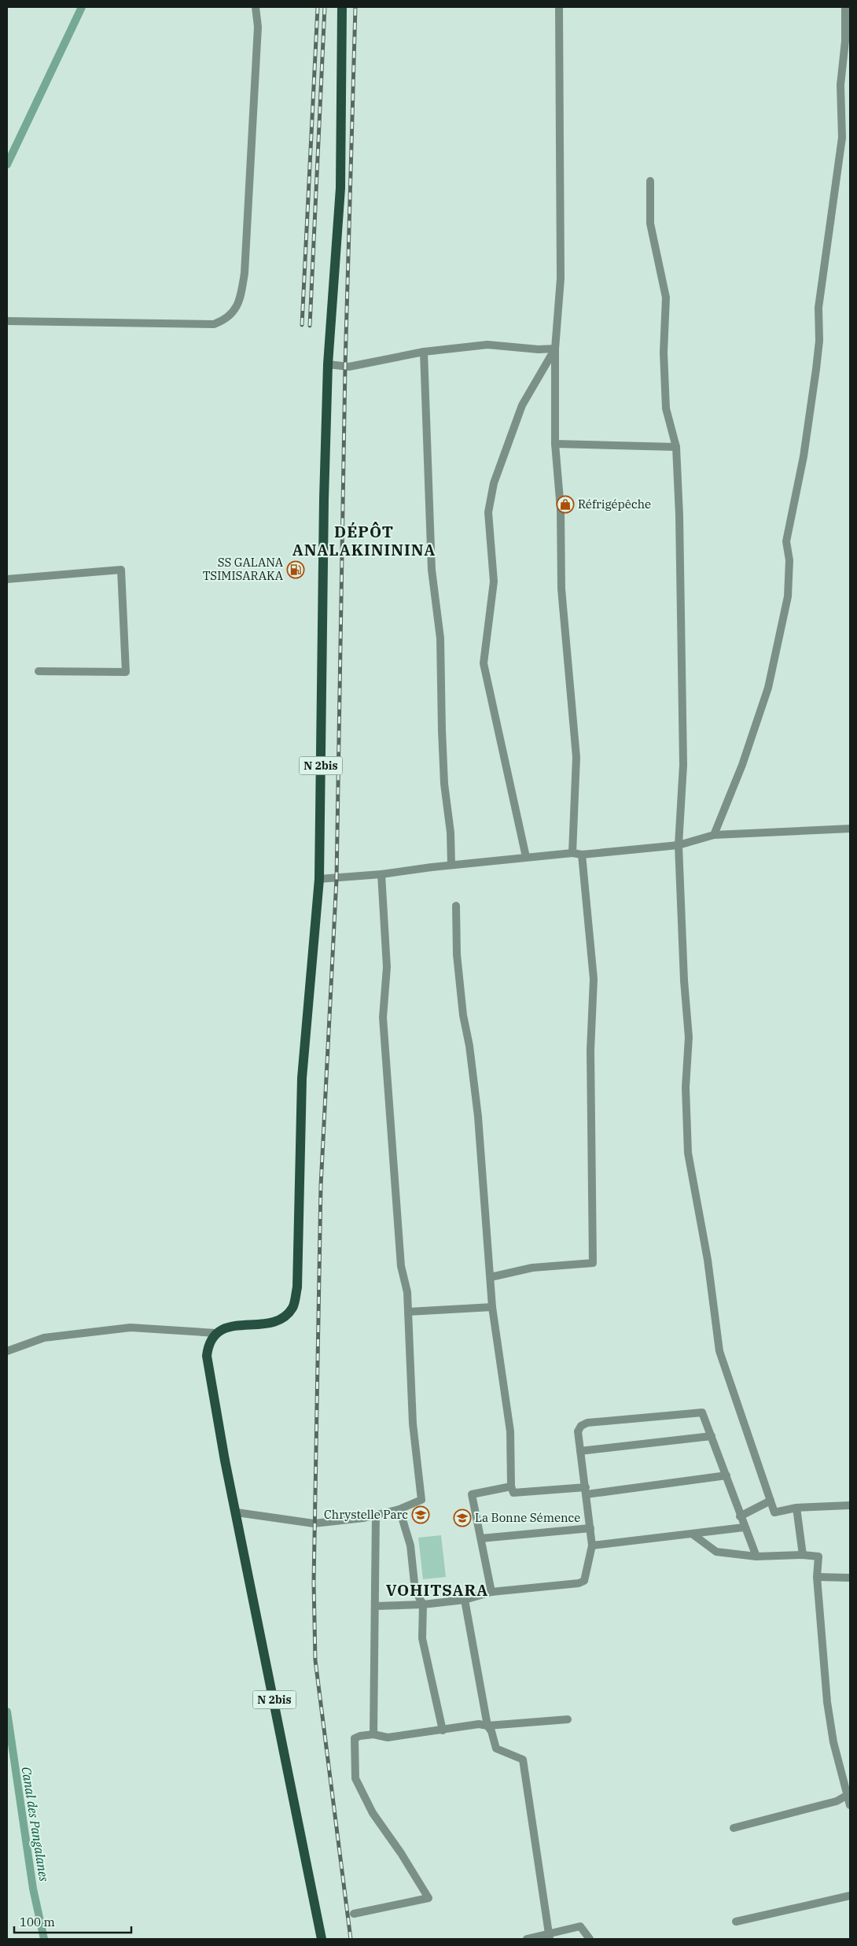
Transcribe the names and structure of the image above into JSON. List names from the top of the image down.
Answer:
{
  "streets": {
    "main road": ["N 2bis"]
  },
  "districts": ["DÉPÔT ANALAKINININA", "VOHITSARA"],
  "water": ["Canal des Pangalanes"],
  "places": {
    "shop": ["Réfrigépêche"],
    "fuel station": ["SS GALANA TSIMISARAKA"],
    "school or university": ["Chrystelle Parc", "La Bonne Sémence"]
  },
  "scale_bar": "100 m"
}
